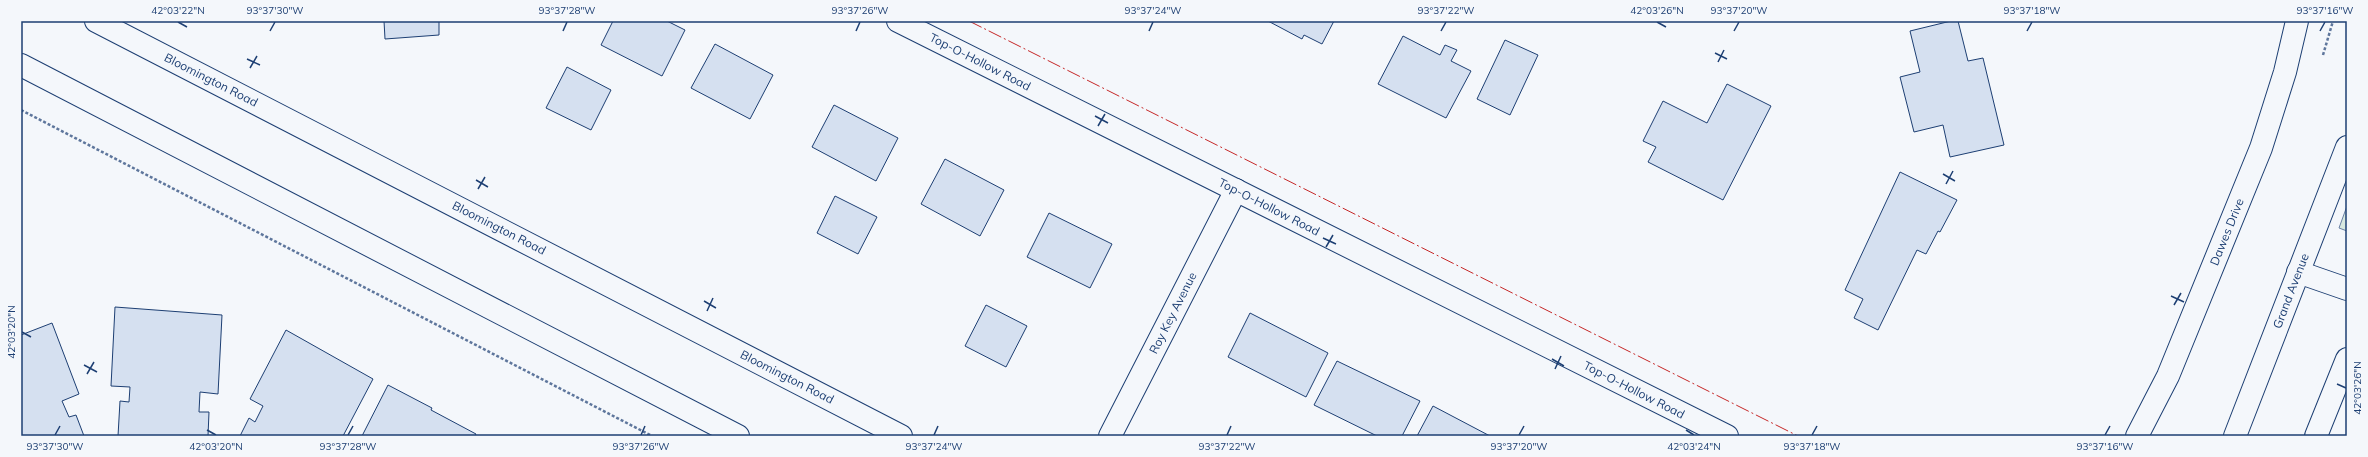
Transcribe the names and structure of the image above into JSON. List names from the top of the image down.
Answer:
{
  "streets": {
    "street": [
      "Top-O-Hollow Road",
      "Bloomington Road",
      "Dawes Drive",
      "Grand Avenue",
      "Roy Key Avenue"
    ]
  },
  "crossings": [
    ["Top-O-Hollow Road", "Roy Key Avenue"]
  ],
  "coordinates": [
    "42°03'22\"N",
    "93°37'30\"W",
    "93°37'28\"W",
    "93°37'26\"W",
    "93°37'24\"W",
    "93°37'22\"W",
    "42°03'26\"N",
    "93°37'20\"W",
    "93°37'18\"W",
    "93°37'16\"W",
    "42°03'20\"N",
    "42°03'24\"N"
  ]
}
